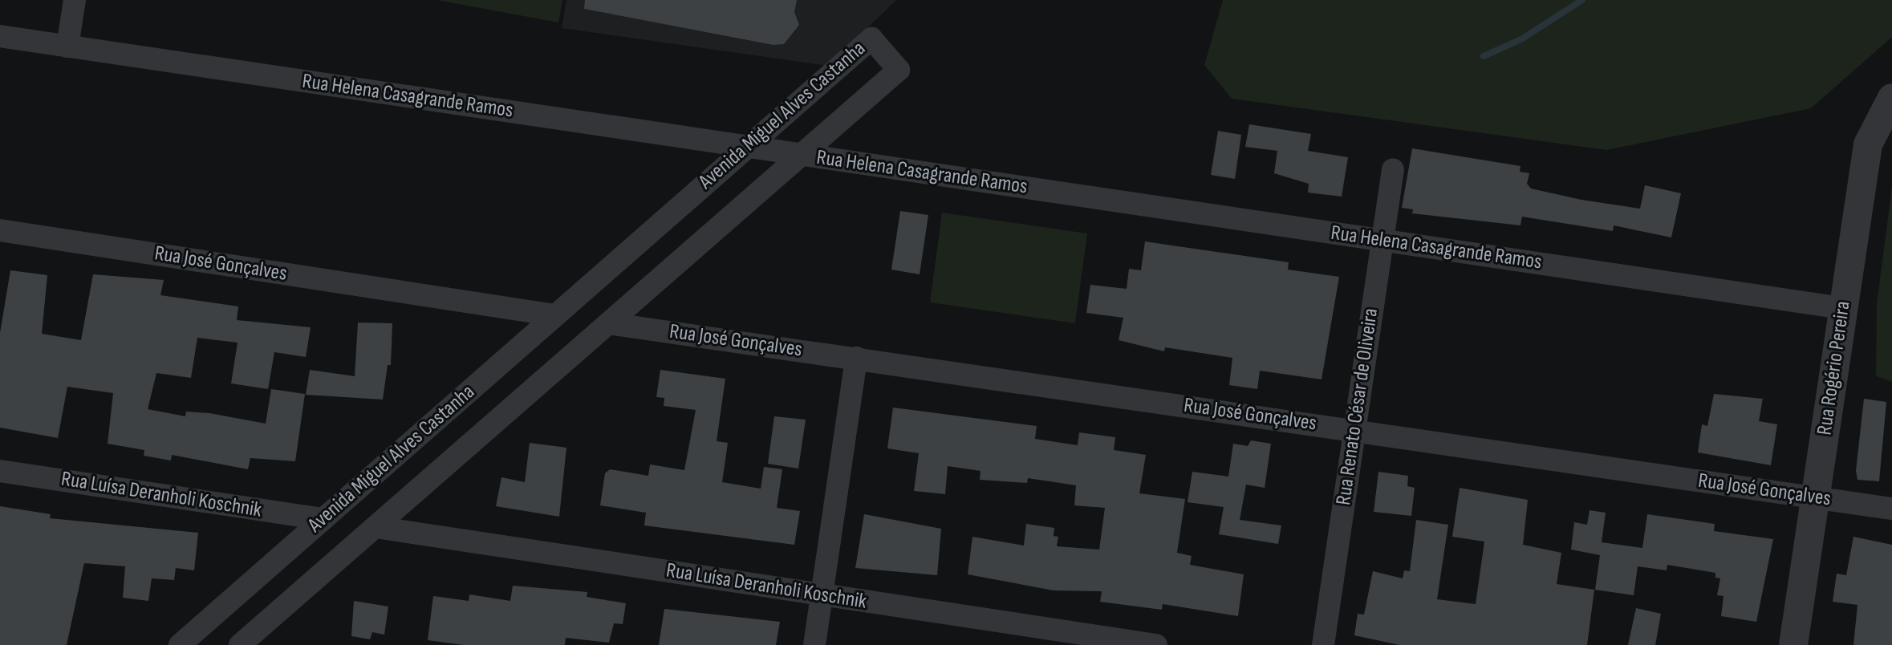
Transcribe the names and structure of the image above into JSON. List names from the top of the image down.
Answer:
{
  "streets": {
    "street": [
      "Rua Helena Casagrande Ramos",
      "Avenida Miguel Alves Castanha",
      "Rua José Gonçalves",
      "Rua Rogério Pereira",
      "Rua Renato César de Oliveira",
      "Rua Luísa Deranholi Koschnik"
    ]
  },
  "crossings": [
    ["Rua Helena Casagrande Ramos", "Avenida Miguel Alves Castanha"],
    ["Rua Helena Casagrande Ramos", "Rua Rogério Pereira"],
    ["Rua Helena Casagrande Ramos", "Rua Renato César de Oliveira"],
    ["Avenida Miguel Alves Castanha", "Rua José Gonçalves"],
    ["Avenida Miguel Alves Castanha", "Rua Luísa Deranholi Koschnik"],
    ["Rua José Gonçalves", "Rua Rogério Pereira"],
    ["Rua José Gonçalves", "Rua Renato César de Oliveira"]
  ]
}
